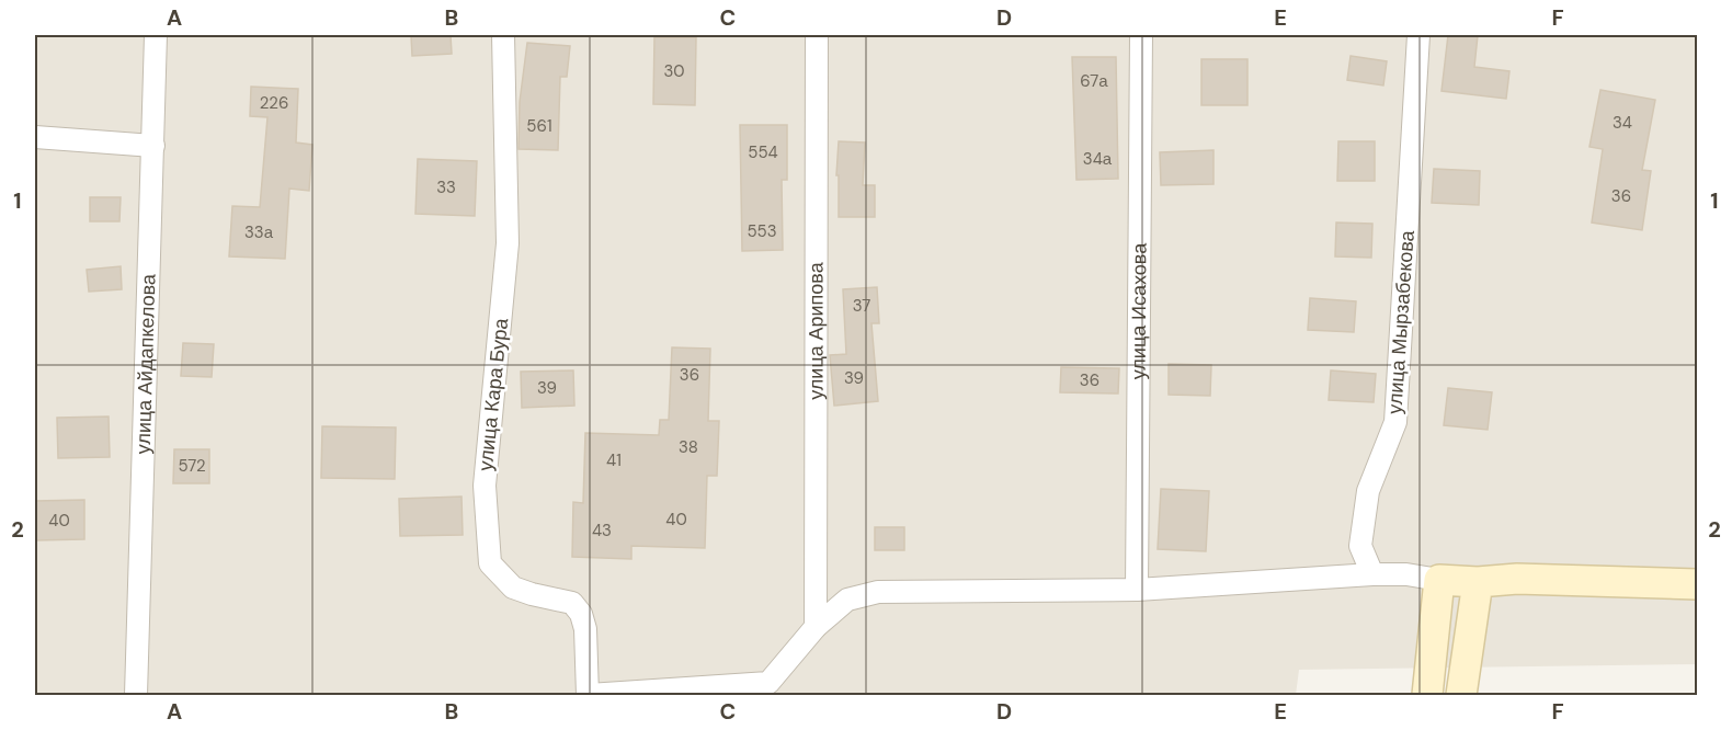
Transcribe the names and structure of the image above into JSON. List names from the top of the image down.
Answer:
{
  "streets": {
    "street": [
      "улица Исахова",
      "улица Мырзабекова",
      "улица Арипова",
      "улица Айдапкелова",
      "улица Кара Бура"
    ]
  },
  "house_numbers": [
    "30",
    "67а",
    "226",
    "34",
    "561",
    "554",
    "34а",
    "33",
    "36",
    "553",
    "33а",
    "37",
    "36",
    "39",
    "36",
    "39",
    "38",
    "41",
    "572",
    "40",
    "40",
    "43"
  ],
  "grid": {
    "columns": [
      "A",
      "B",
      "C",
      "D",
      "E",
      "F"
    ],
    "rows": ["1", "2"]
  }
}
